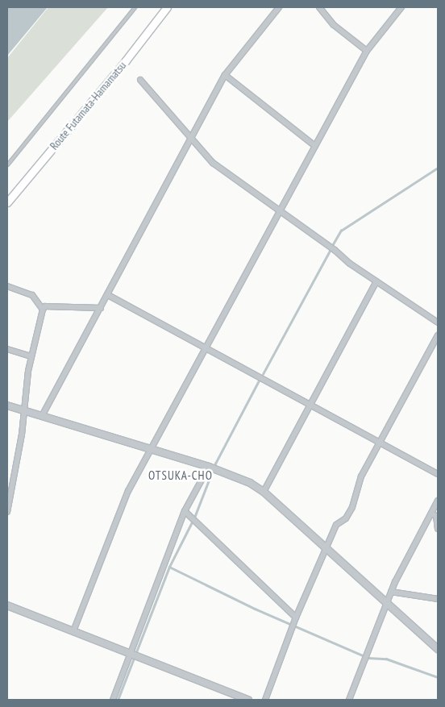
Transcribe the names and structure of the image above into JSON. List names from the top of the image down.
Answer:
{
  "streets": {
    "main road": ["Route Futamata-Hamamatsu"]
  },
  "districts": ["OTSUKA-CHO"]
}
